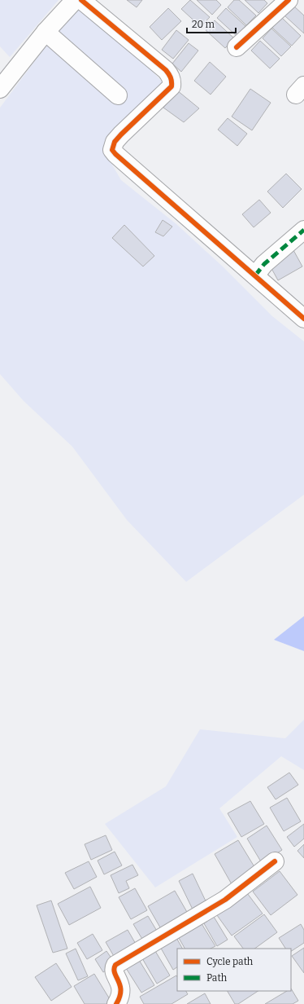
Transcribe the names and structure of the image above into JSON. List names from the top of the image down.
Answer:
{
  "legend": ["Cycle path", "Path"],
  "scale_bar": "20 m"
}
